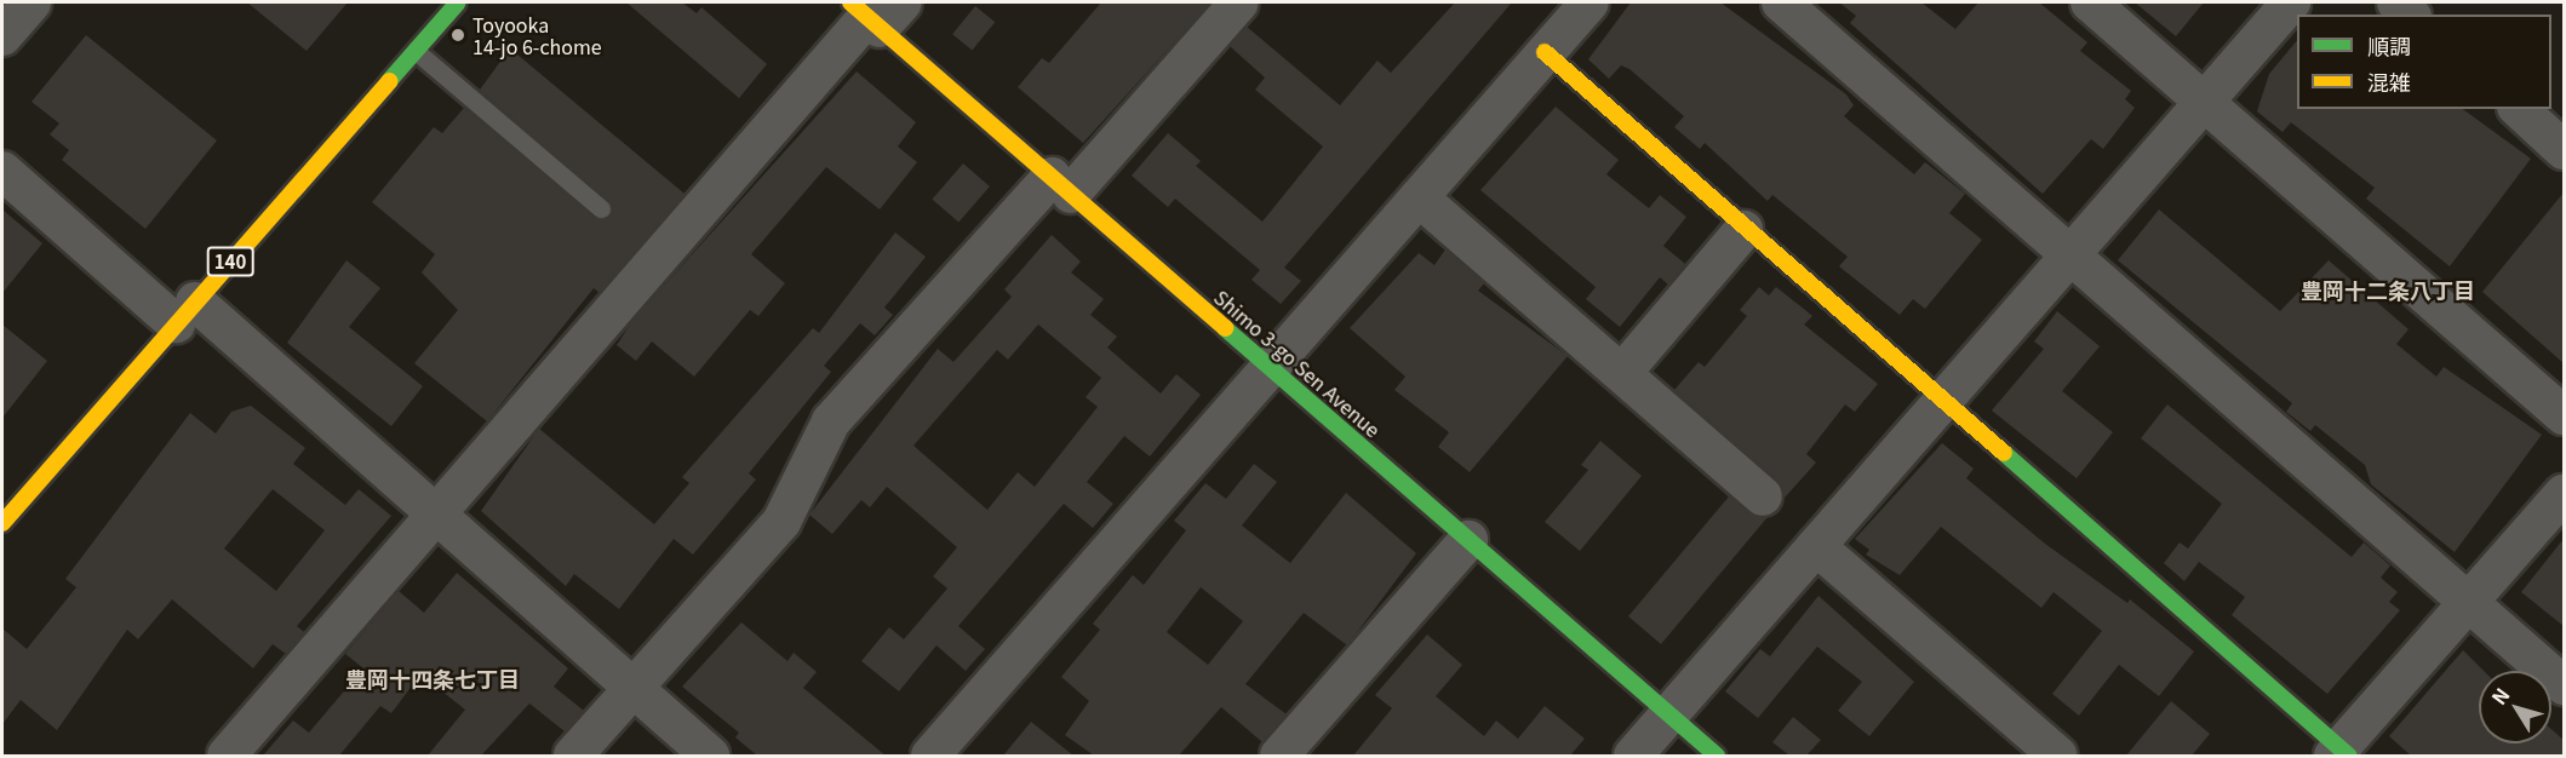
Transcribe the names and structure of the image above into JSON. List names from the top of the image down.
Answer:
{
  "streets": {
    "street": ["140", "Shimo 3-go Sen Avenue"]
  },
  "districts": ["豊岡十二条八丁目", "豊岡十四条七丁目"],
  "places": ["Toyooka 14-jo 6-chome"],
  "legend": ["順調", "混雑"],
  "north": "top left"
}
